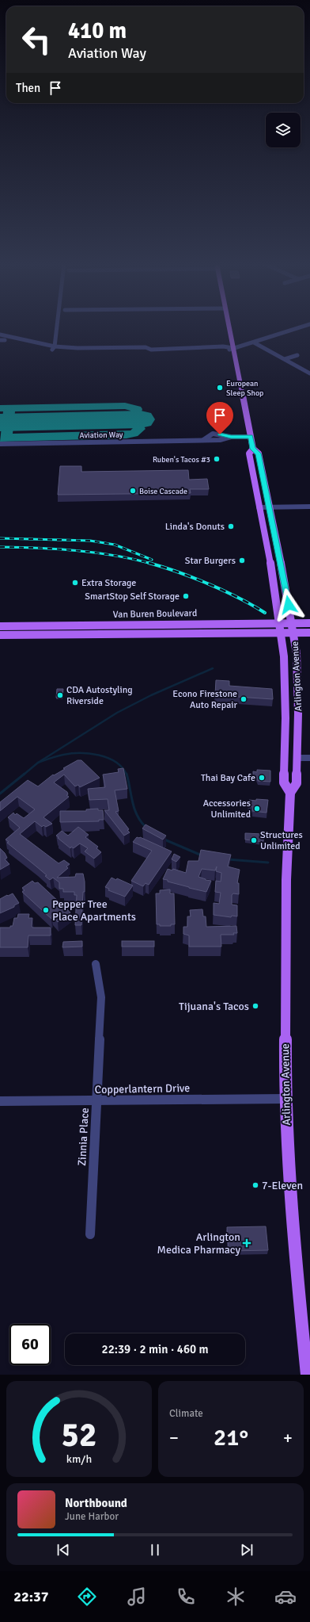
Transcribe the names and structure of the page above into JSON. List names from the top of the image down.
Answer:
{
  "streets": {
    "main road": ["Van Buren Boulevard", "Arlington Avenue"],
    "street": ["Aviation Way", "Copperlantern Drive", "Zinnia Place"]
  },
  "crossings": [
    ["Aviation Way", "Arlington Avenue"],
    ["Van Buren Boulevard", "Arlington Avenue"],
    ["Arlington Avenue", "Copperlantern Drive"],
    ["Copperlantern Drive", "Zinnia Place"]
  ],
  "places": {
    "other": [
      "European Sleep Shop",
      "Ruben's Tacos #3",
      "Boise Cascade",
      "Linda's Donuts",
      "Star Burgers",
      "Extra Storage",
      "SmartStop Self Storage",
      "CDA Autostyling Riverside",
      "Econo Firestone Auto Repair",
      "Thai Bay Cafe",
      "Accessories Unlimited",
      "Structures Unlimited",
      "Pepper Tree Place Apartments",
      "Tijuana's Tacos",
      "7-Eleven"
    ],
    "health": ["Arlington Medica Pharmacy"]
  },
  "page": {
    "turn": ["410 m", "Aviation Way"],
    "then": "Then",
    "limit": "60",
    "trip": "22:39 · 2 min · 460 m",
    "tile": "Climate",
    "heat": ["−", "21°", "+"],
    "song": ["Northbound", "June Harbor"],
    "tabs": "22:37",
    "gauge": ["52", "km/h"]
  }
}
